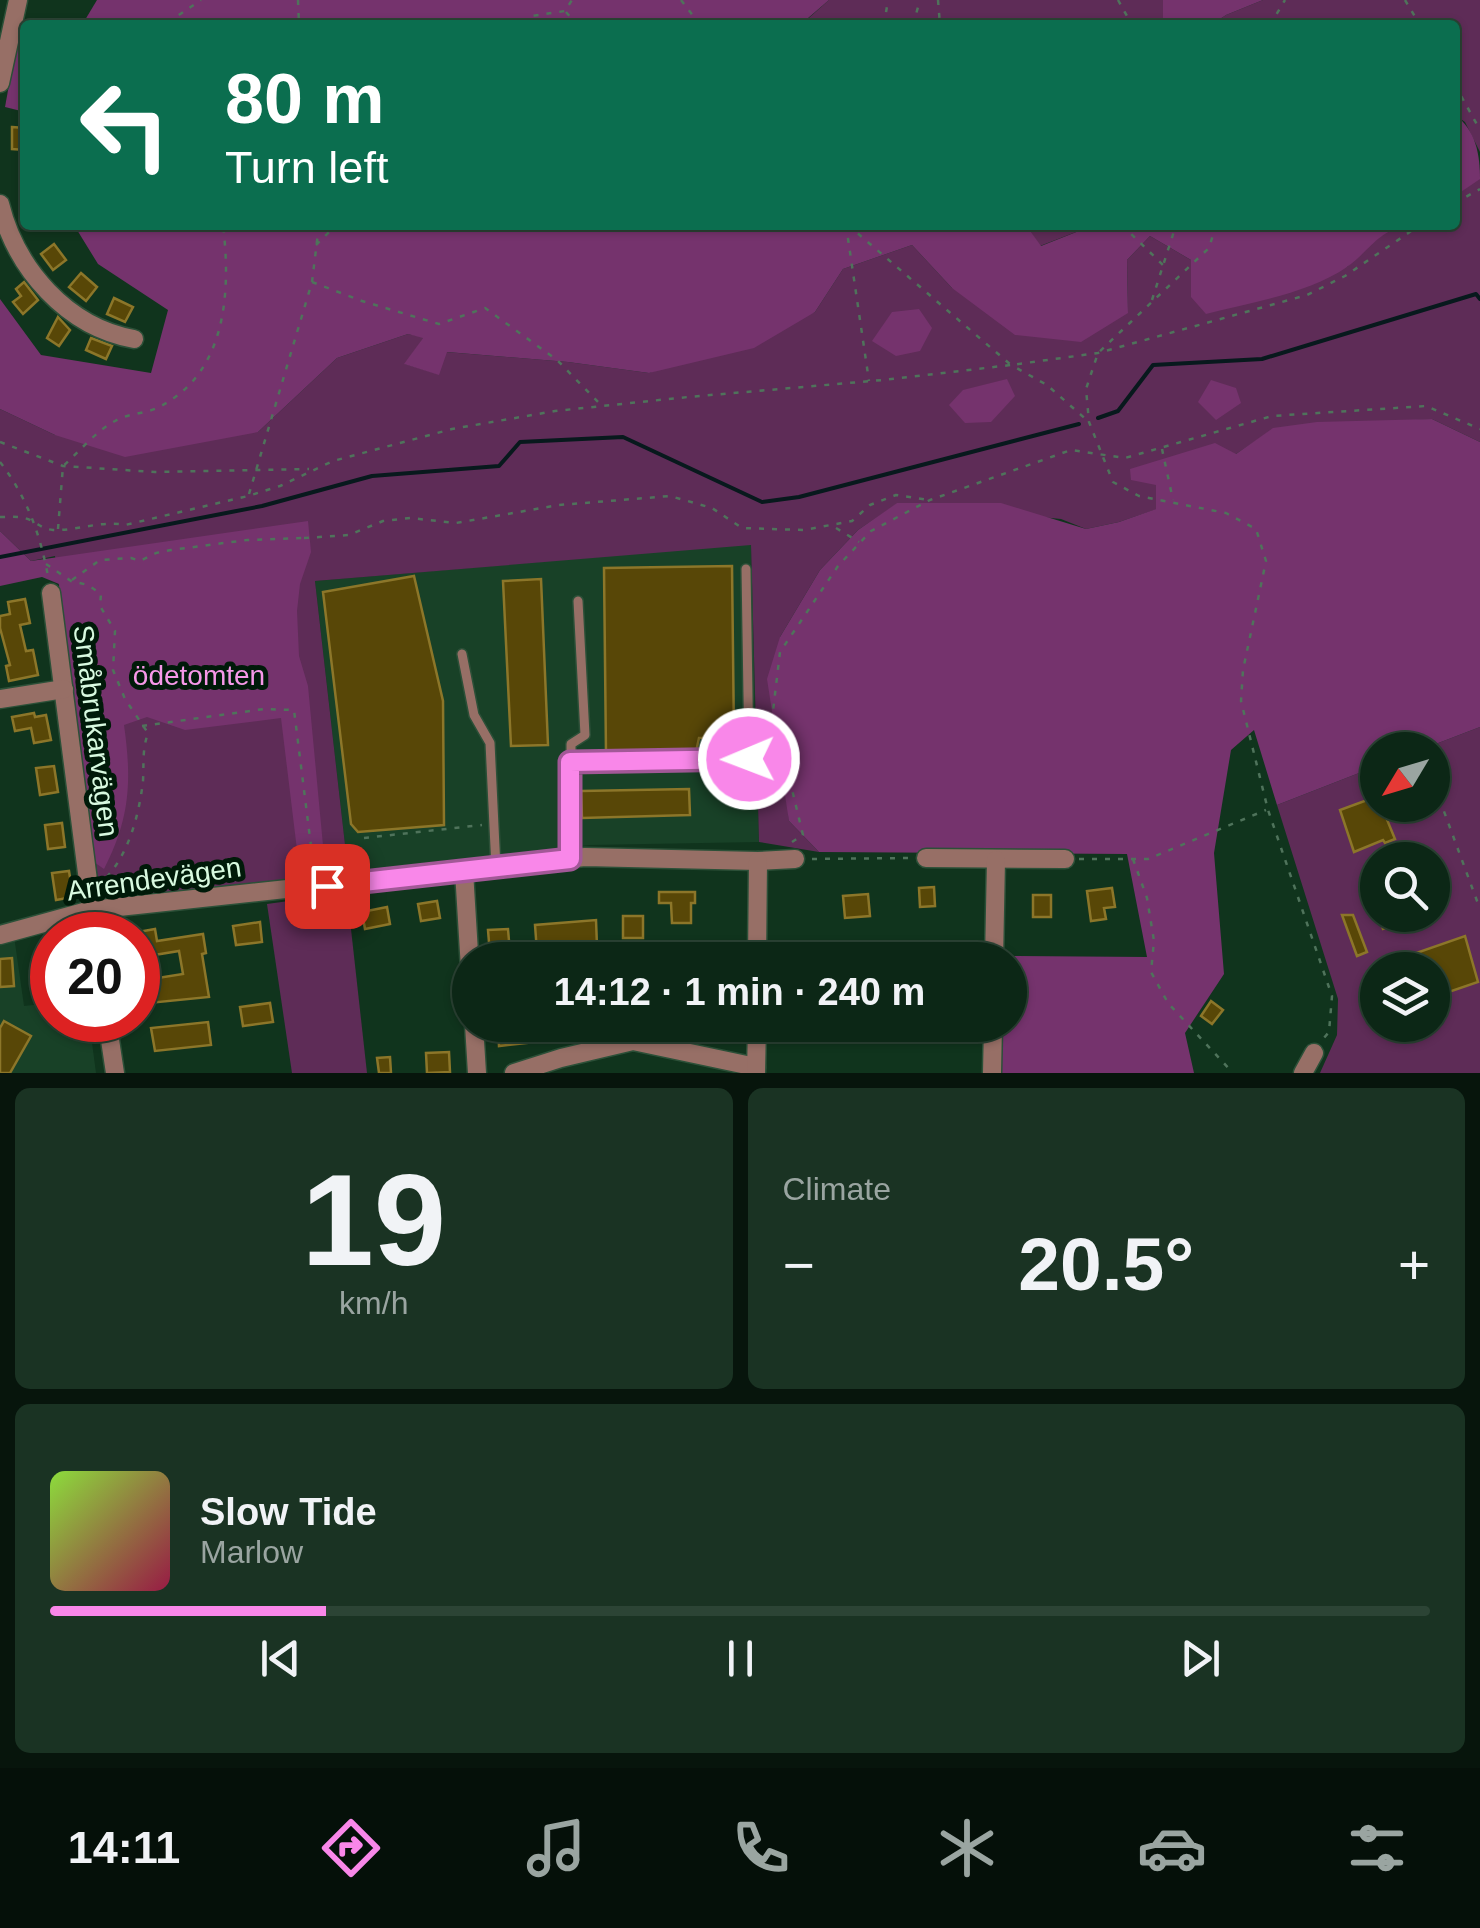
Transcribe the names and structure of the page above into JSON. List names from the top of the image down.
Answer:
{
  "streets": {
    "street": ["Småbrukarvägen", "Arrendevägen"]
  },
  "crossings": [
    ["Småbrukarvägen", "Arrendevägen"]
  ],
  "parks": ["ödetomten"],
  "north": "bottom left",
  "page": {
    "turn": ["80 m", "Turn left"],
    "limit": "20",
    "trip": "14:12 · 1 min · 240 m",
    "tile": [
      ["19", "km/h"],
      "Climate"
    ],
    "heat": ["−", "20.5°", "+"],
    "song": ["Slow Tide", "Marlow"],
    "tabs": "14:11"
  }
}
